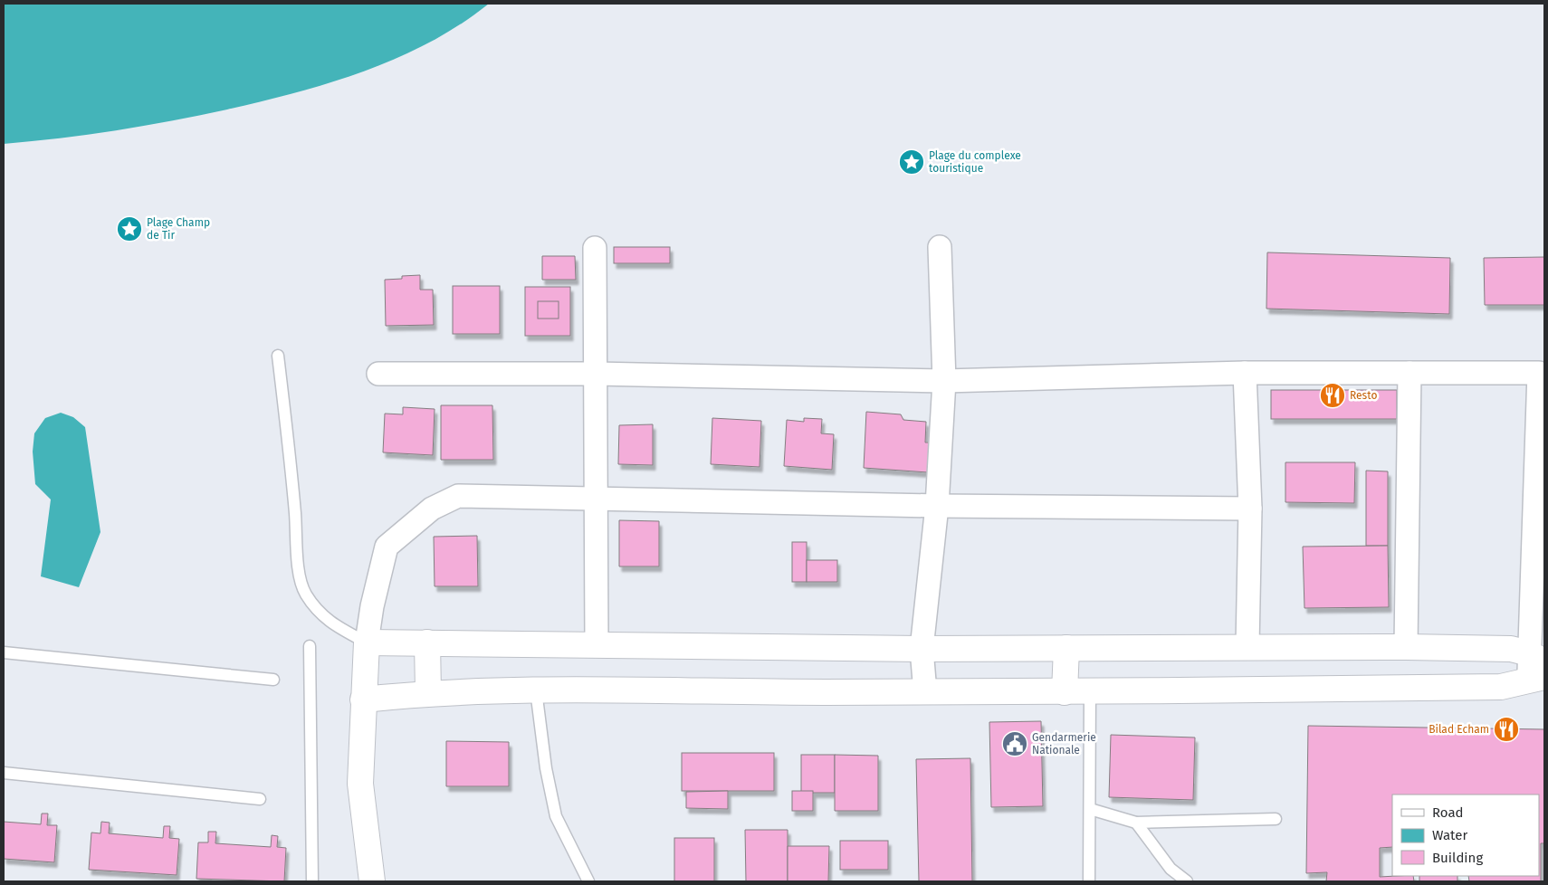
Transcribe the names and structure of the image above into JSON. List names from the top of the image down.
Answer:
{
  "places": {
    "place": ["Plage du complexe touristique", "Plage Champ de Tir"],
    "restaurant": ["Resto", "Bilad Echam"],
    "public building": ["Gendarmerie Nationale"]
  },
  "legend": ["Road", "Water", "Building"]
}
